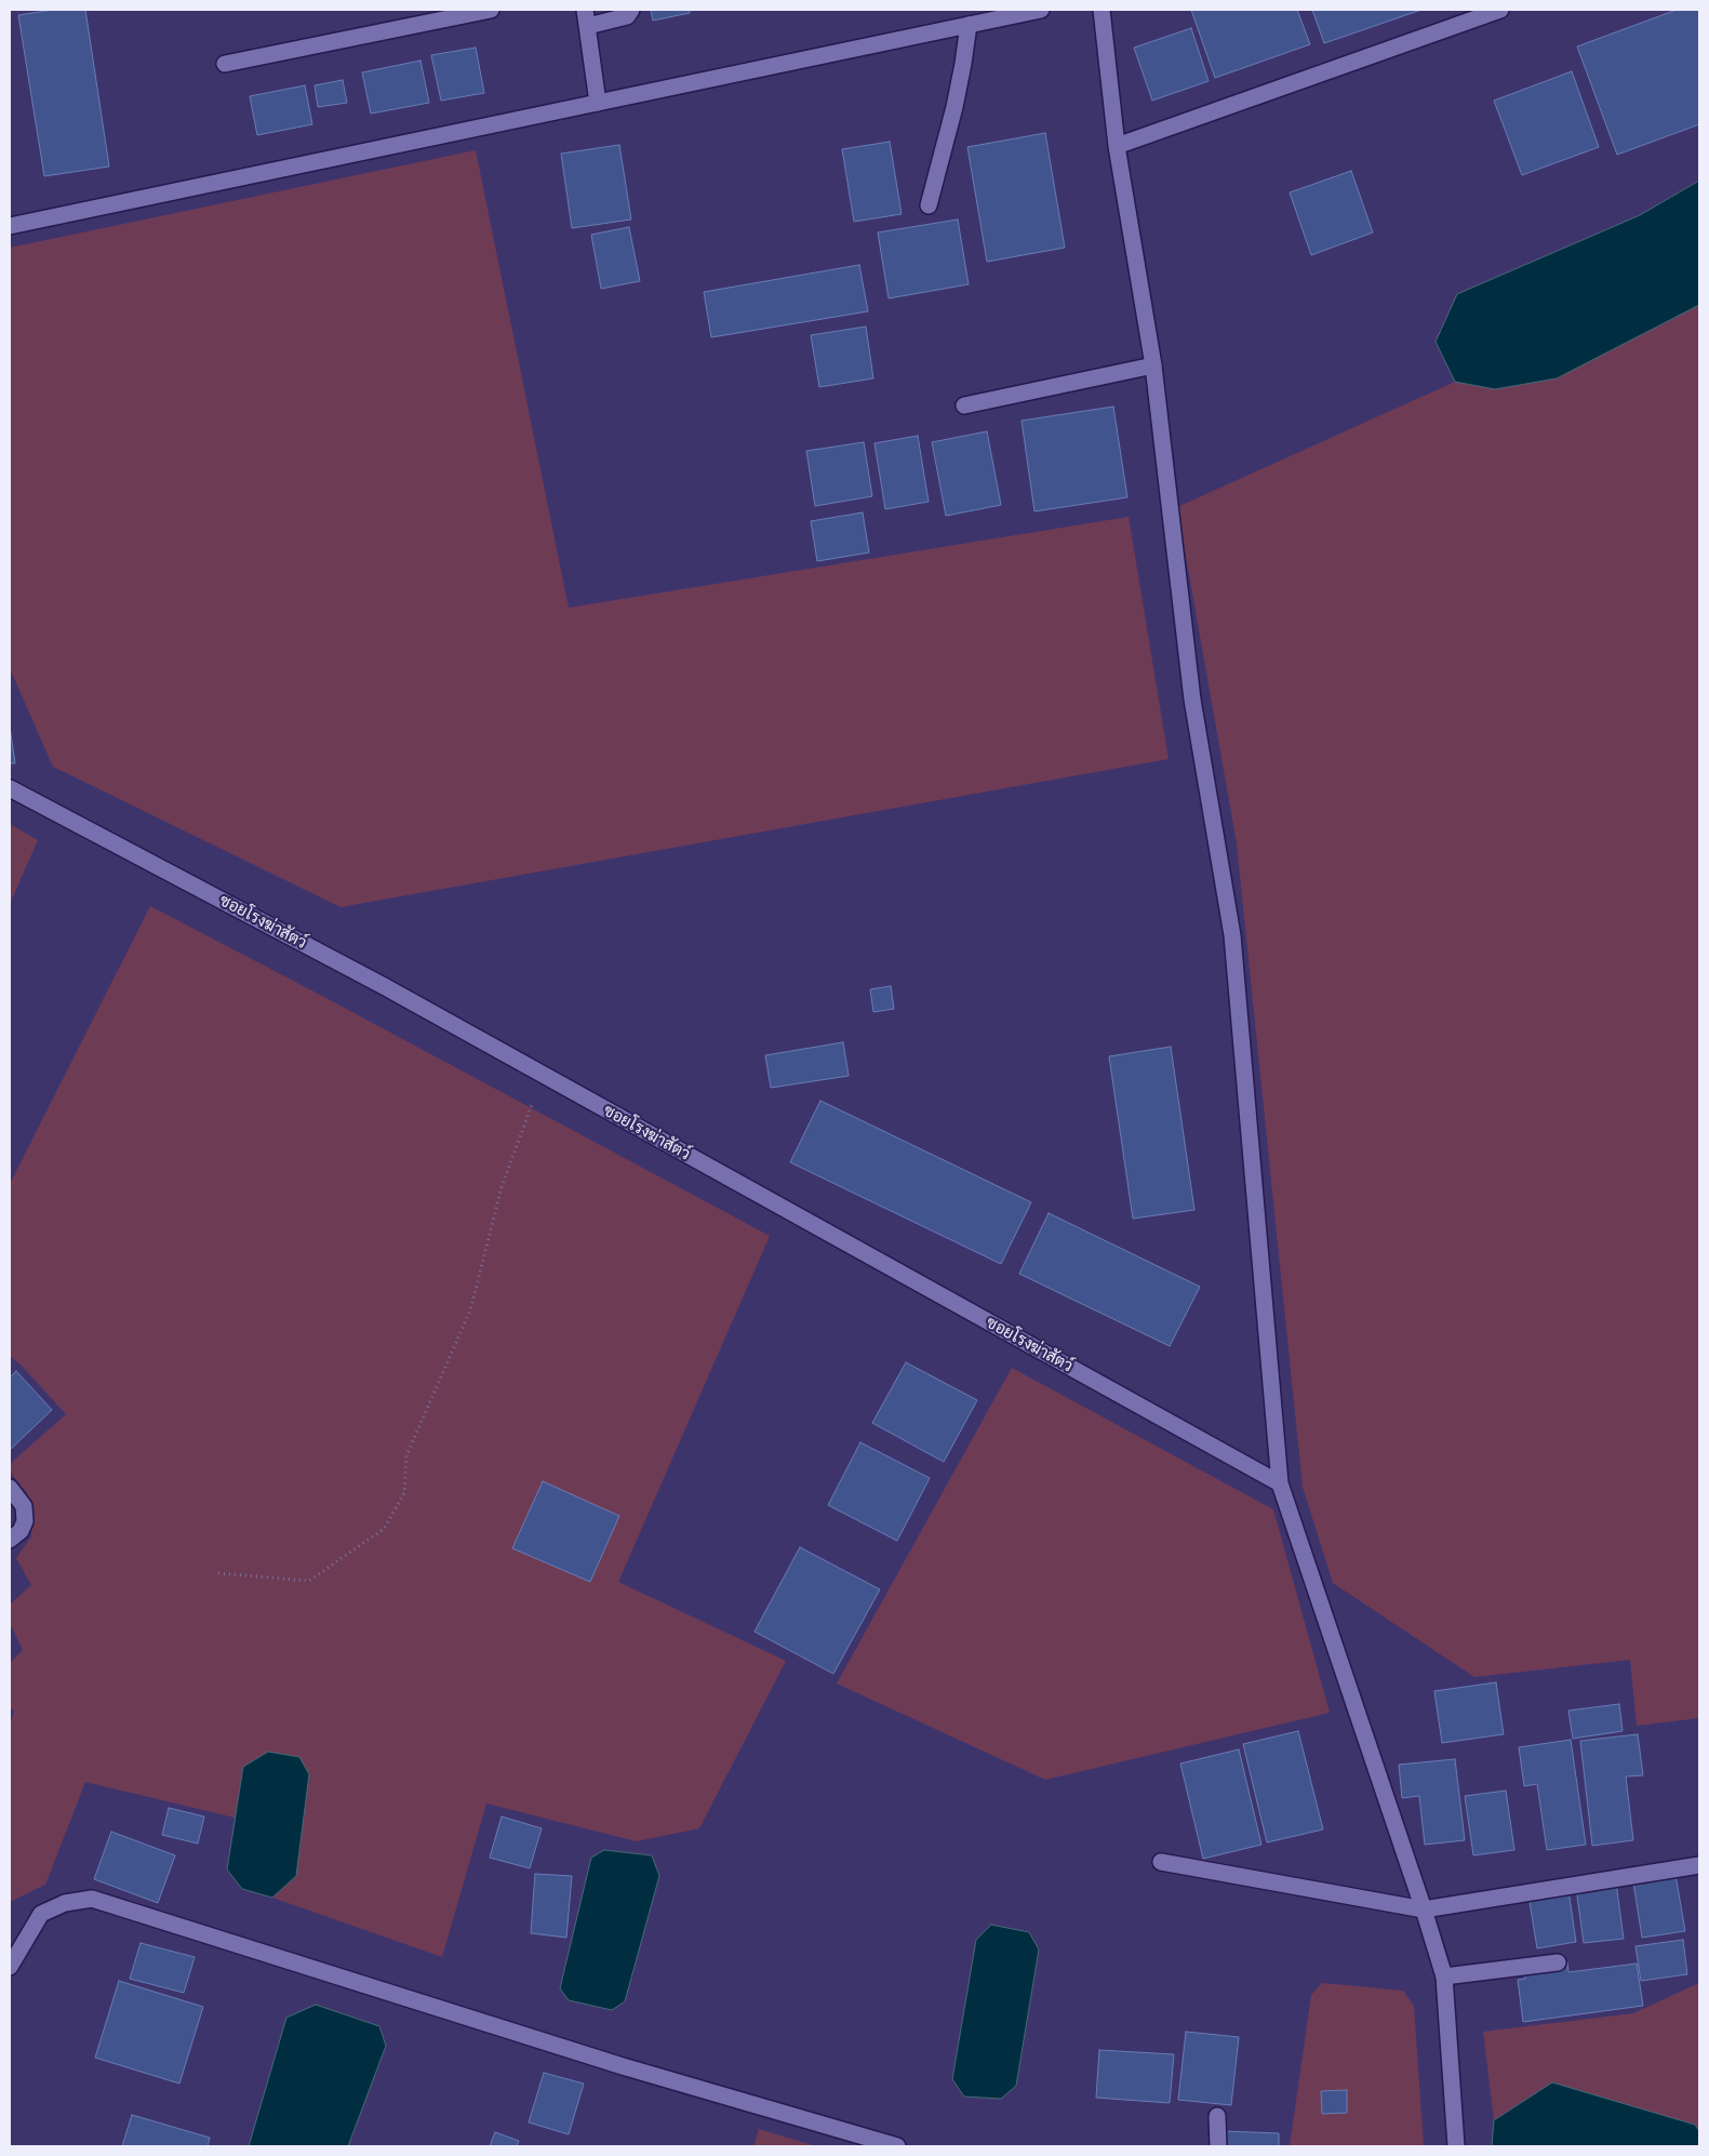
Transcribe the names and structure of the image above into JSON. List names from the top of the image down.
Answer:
{
  "streets": {
    "street": ["ซอยโรงฆ่าสัตว์"]
  }
}
